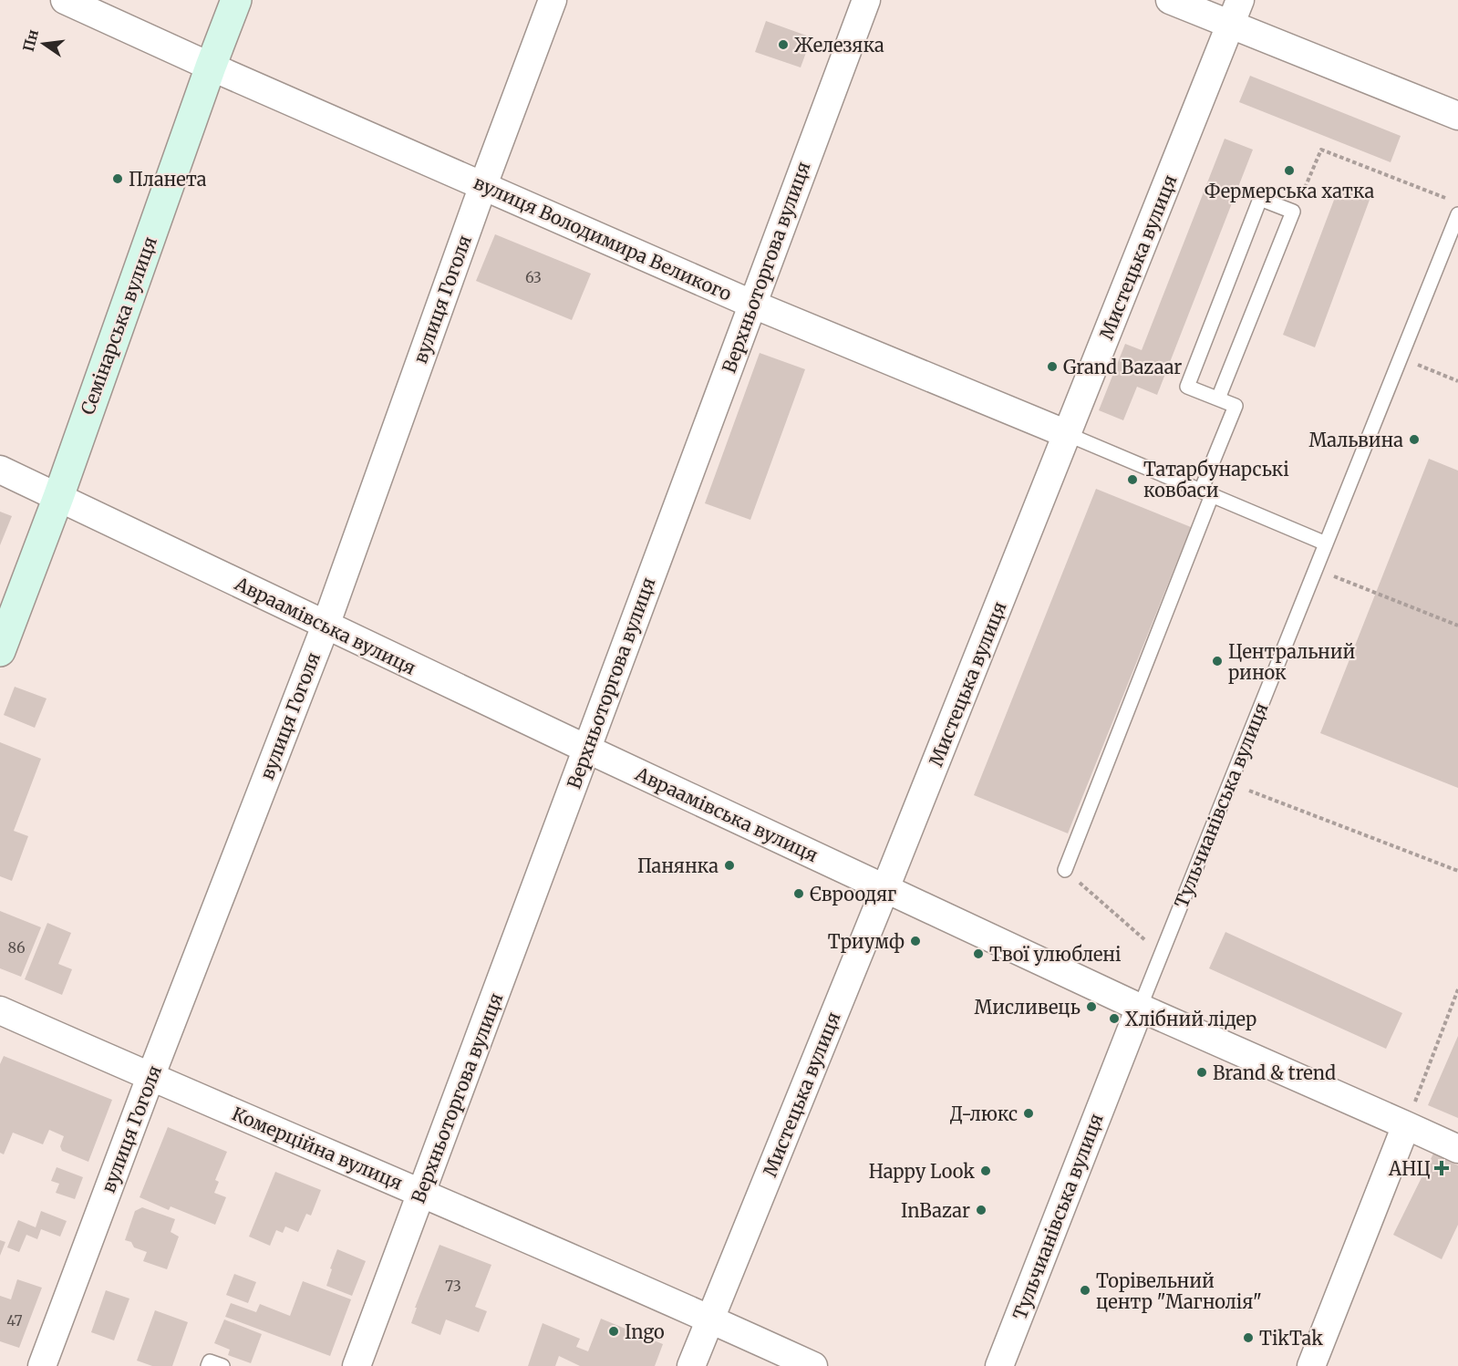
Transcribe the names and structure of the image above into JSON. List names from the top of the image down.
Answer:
{
  "streets": {
    "main road": ["Семінарська вулиця"],
    "street": [
      "вулиця Володимира Великого",
      "Мистецька вулиця",
      "Верхньоторгова вулиця",
      "вулиця Гоголя",
      "Авраамівська вулиця",
      "Тульчианівська вулиця",
      "Комерційна вулиця"
    ]
  },
  "crossings": [
    ["вулиця Володимира Великого", "Мистецька вулиця"],
    ["вулиця Володимира Великого", "Верхньоторгова вулиця"],
    ["вулиця Володимира Великого", "вулиця Гоголя"],
    ["вулиця Володимира Великого", "Семінарська вулиця"],
    ["вулиця Володимира Великого", "Тульчианівська вулиця"],
    ["Мистецька вулиця", "Авраамівська вулиця"],
    ["Мистецька вулиця", "Комерційна вулиця"],
    ["Верхньоторгова вулиця", "Авраамівська вулиця"],
    ["Верхньоторгова вулиця", "Комерційна вулиця"],
    ["вулиця Гоголя", "Авраамівська вулиця"],
    ["вулиця Гоголя", "Комерційна вулиця"],
    ["Семінарська вулиця", "Авраамівська вулиця"],
    ["Авраамівська вулиця", "Тульчианівська вулиця"]
  ],
  "places": {
    "other": [
      "Железяка",
      "Фермерська хатка",
      "Планета",
      "Grand Bazaar",
      "Мальвина",
      "Татарбунарські ковбаси",
      "Центральний ринок",
      "Панянка",
      "Євроодяг",
      "Триумф",
      "Твої улюблені",
      "Мисливець",
      "Хлібний лідер",
      "Brand & trend",
      "Д-люкс",
      "Happy Look",
      "InBazar",
      "Торівeльний центр \"Магнолія\"",
      "Ingo",
      "TikTak"
    ],
    "health": ["АНЦ"]
  },
  "house_numbers": [
    "63",
    "86",
    "73",
    "47"
  ],
  "north": "left"
}
